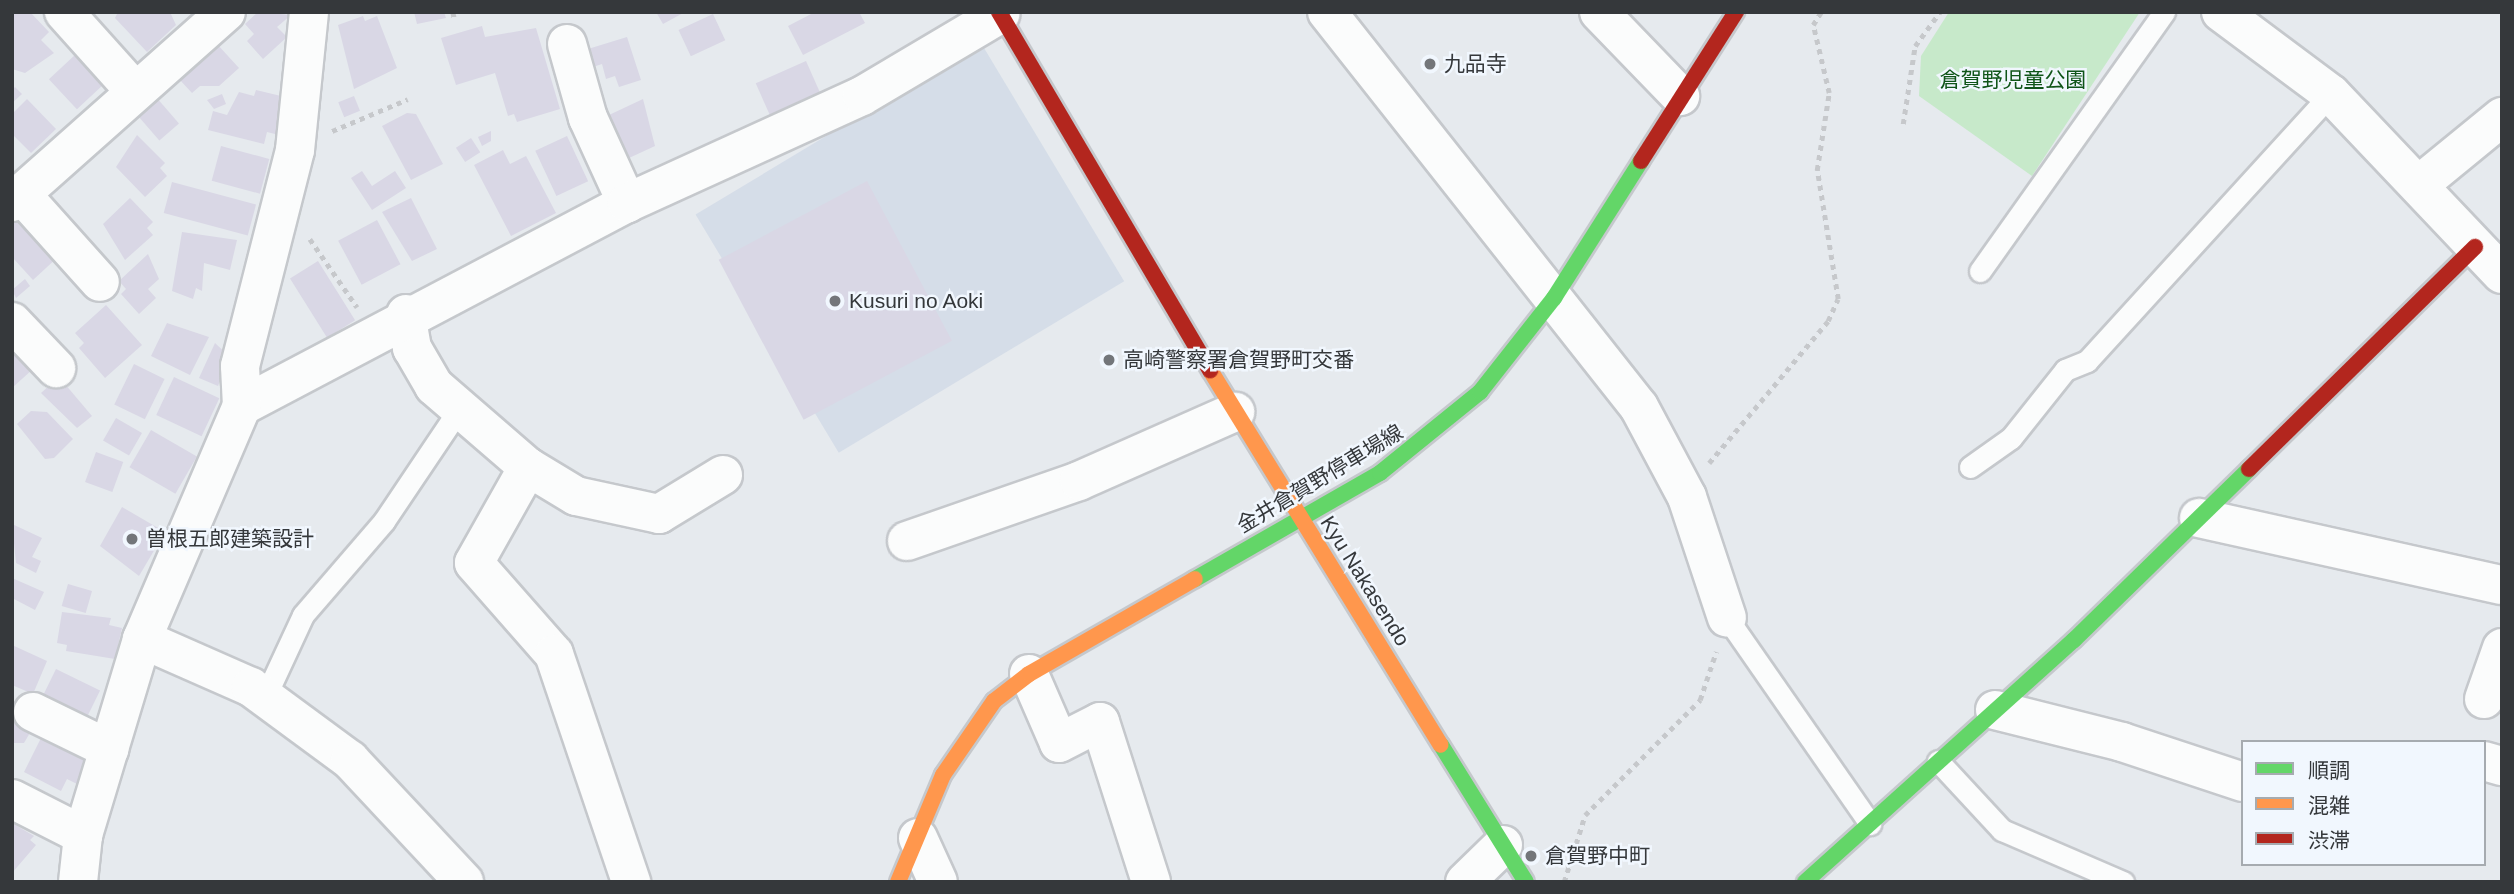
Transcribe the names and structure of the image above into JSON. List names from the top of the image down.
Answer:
{
  "streets": {
    "main road": ["金井倉賀野停車場線", "Kyu Nakasendo"]
  },
  "crossings": [
    ["金井倉賀野停車場線", "Kyu Nakasendo"]
  ],
  "parks": ["倉賀野児童公園"],
  "places": [
    "九品寺",
    "Kusuri no Aoki",
    "高崎警察署倉賀野町交番",
    "曽根五郎建築設計",
    "倉賀野中町"
  ],
  "legend": ["順調", "混雑", "渋滞"]
}
